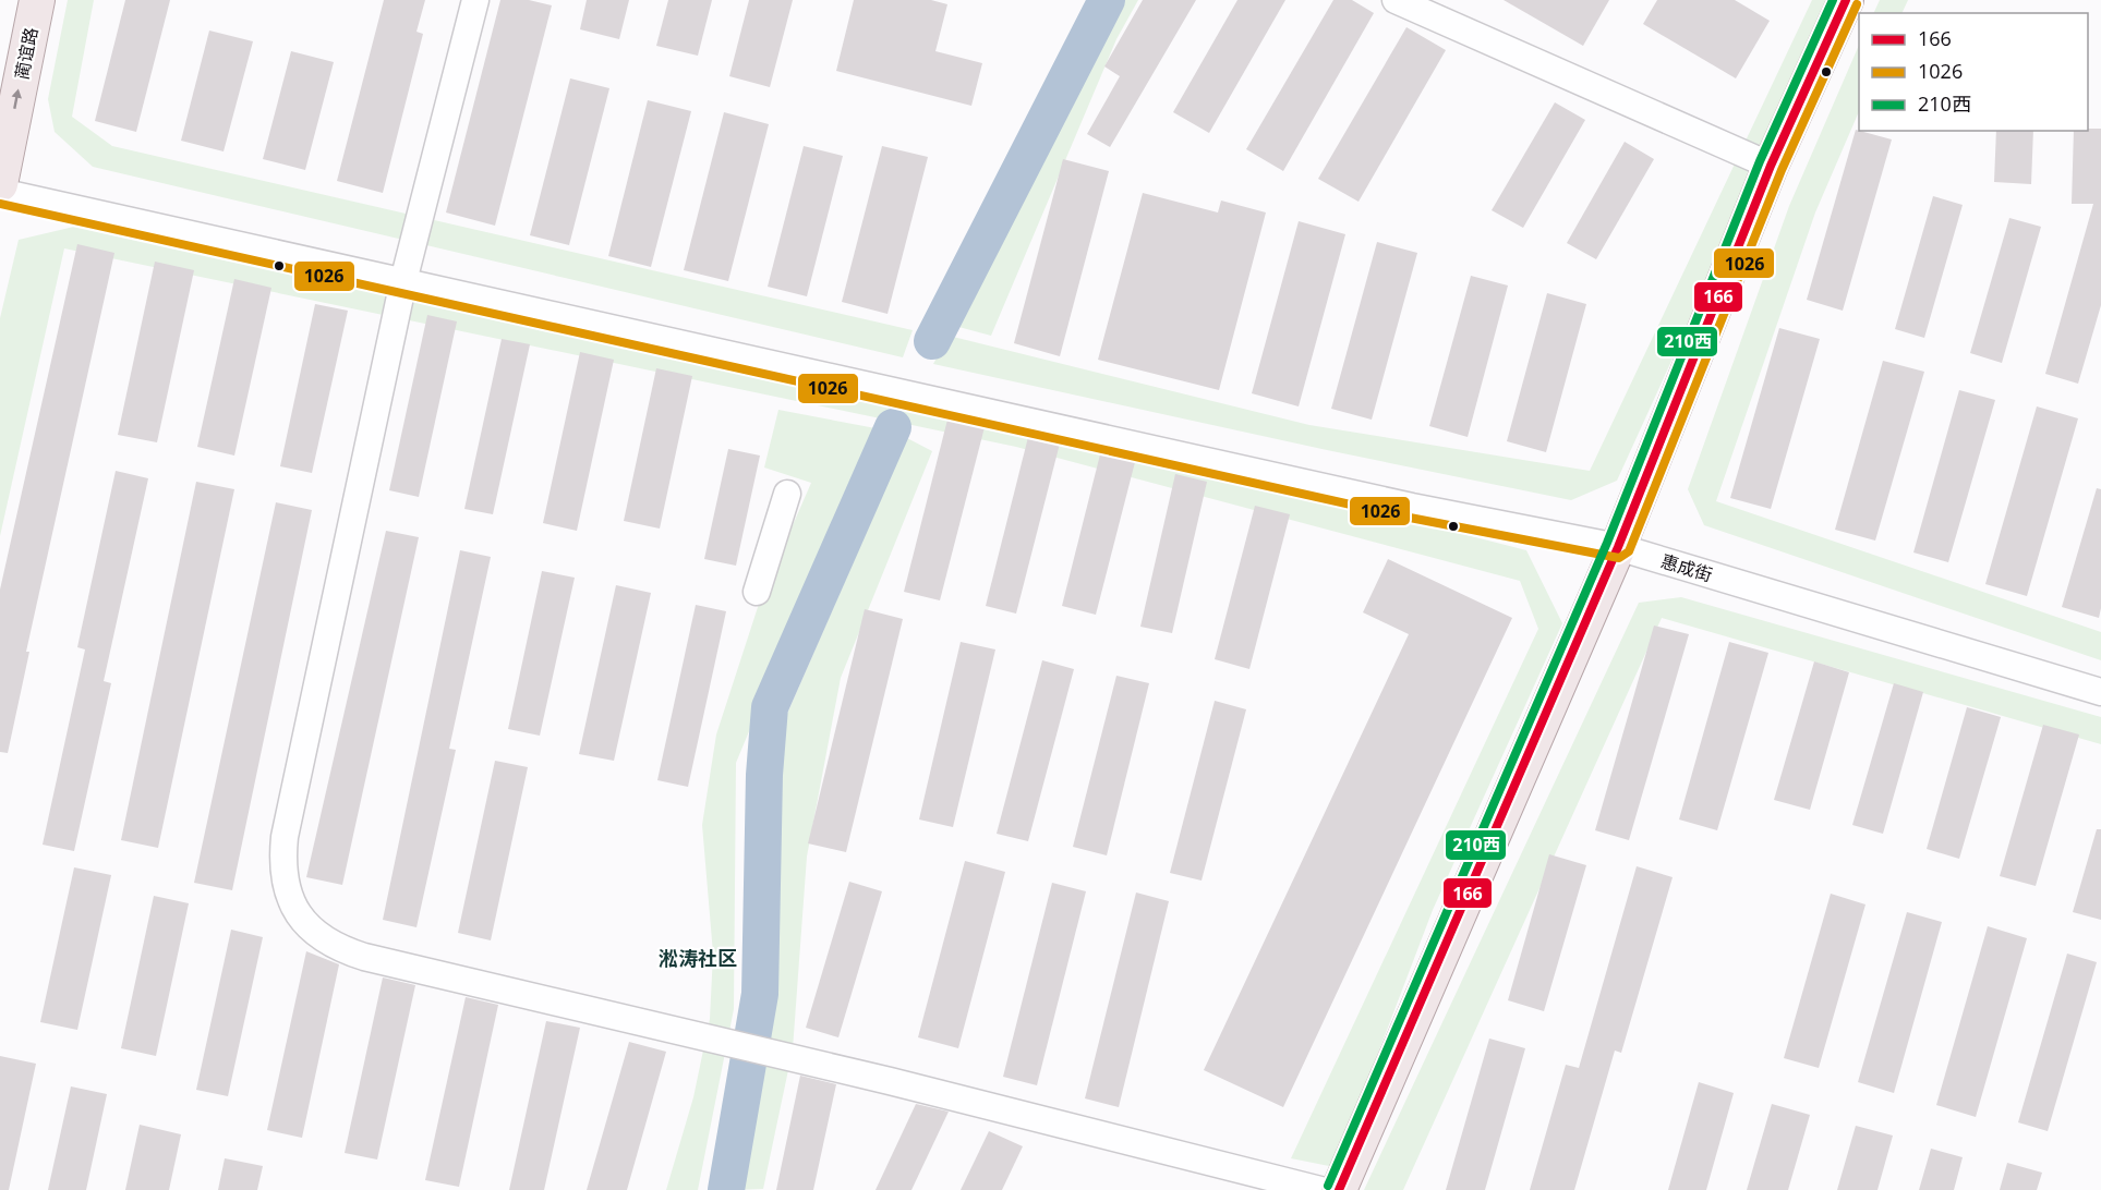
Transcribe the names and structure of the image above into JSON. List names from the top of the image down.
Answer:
{
  "streets": {
    "main road": ["蔺谊路"],
    "street": ["惠成街"]
  },
  "one_way": ["蔺谊路"],
  "districts": ["淞涛社区"],
  "lines": ["transit line 166", "transit line 210西", "transit line 1026"],
  "legend": ["166", "1026", "210西"]
}
